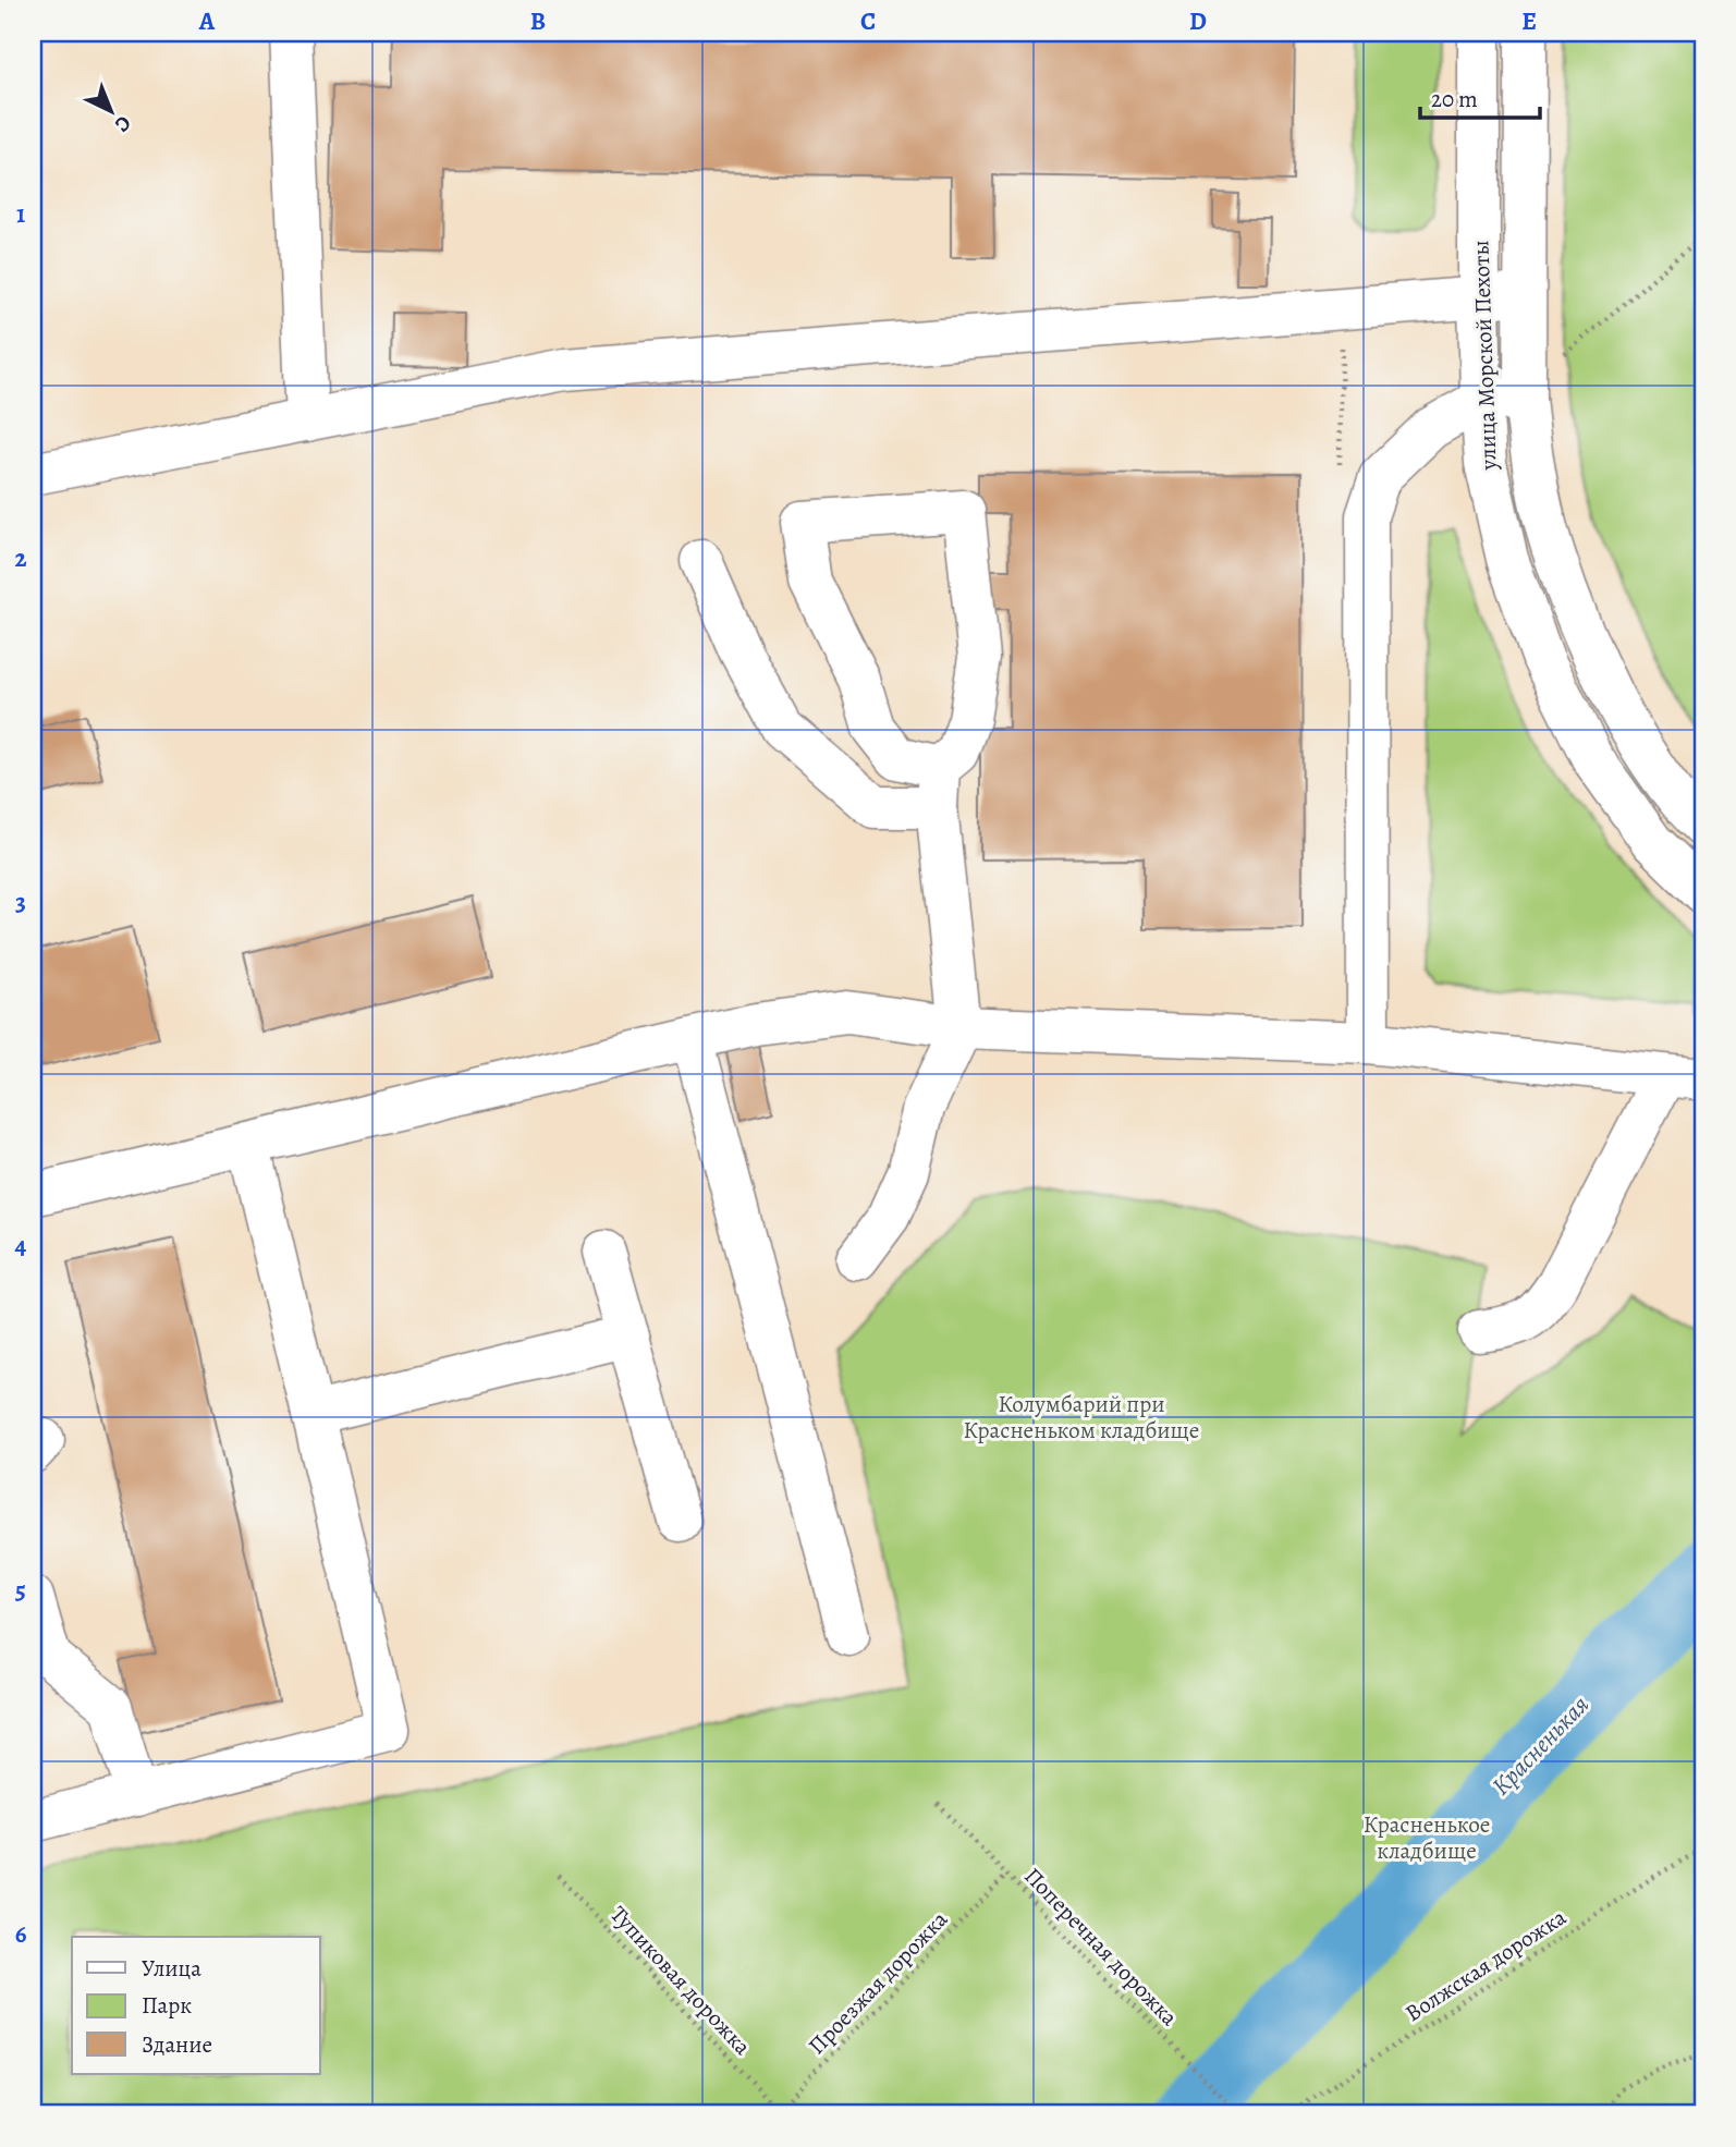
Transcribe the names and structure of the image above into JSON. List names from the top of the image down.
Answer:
{
  "streets": {
    "street": ["улица Морской Пехоты"],
    "path": [
      "Поперечная дорожка",
      "Волжская дорожка",
      "Тупиковая дорожка",
      "Проезжая дорожка"
    ]
  },
  "crossings": [
    ["Поперечная дорожка", "Проезжая дорожка"],
    ["Тупиковая дорожка", "Проезжая дорожка"]
  ],
  "water": ["Красненькая"],
  "parks": ["Колумбарий при Красненьком кладбище", "Красненькое кладбище"],
  "legend": ["Улица", "Парк", "Здание"],
  "scale_bar": "20 m",
  "north": "bottom right",
  "grid": {
    "columns": [
      "A",
      "B",
      "C",
      "D",
      "E"
    ],
    "rows": [
      "1",
      "2",
      "3",
      "4",
      "5",
      "6"
    ]
  }
}
